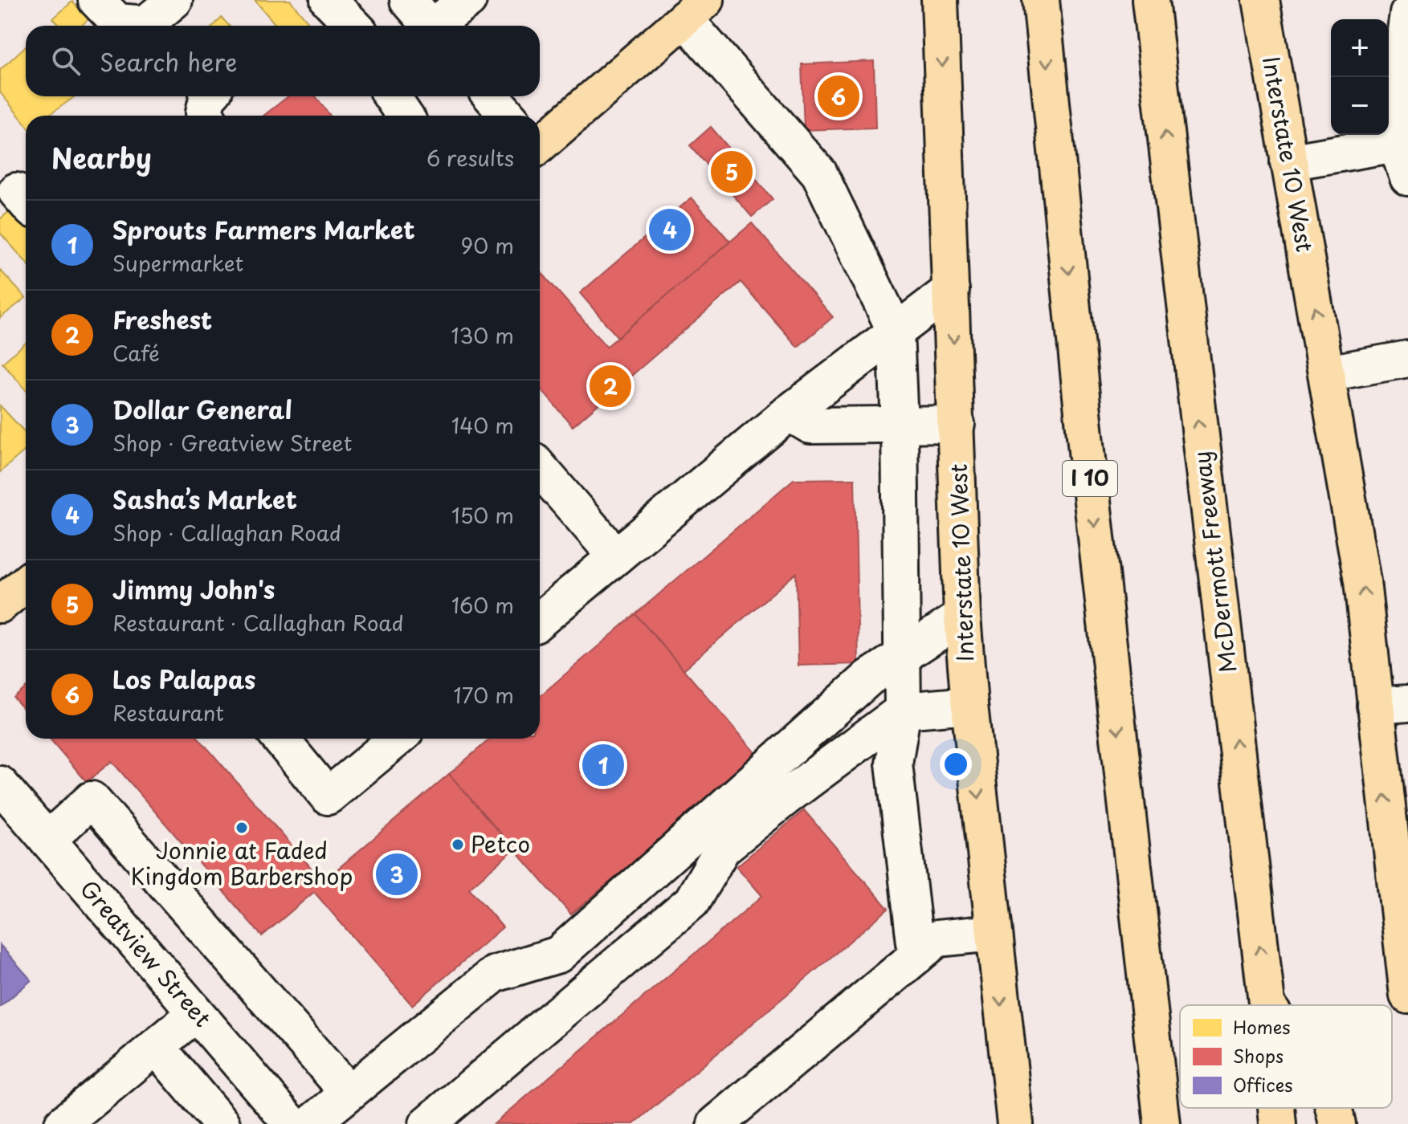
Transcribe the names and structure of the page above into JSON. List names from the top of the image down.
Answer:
{
  "streets": {
    "main road": ["Interstate 10 West", "I 10", "McDermott Freeway"],
    "street": ["Greatview Street"]
  },
  "places": ["Jonnie at Faded Kingdom Barbershop", "Petco"],
  "legend": ["Homes", "Shops", "Offices"],
  "page": {
    "map_buttons": ["+", "−"],
    "search": "Search here",
    "pins": [
      "6",
      "5",
      "4",
      "2",
      "1",
      "3"
    ],
    "heading": ["Nearby", "6 results"],
    "list": [
      {
        "mark": "1",
        "name": "Sprouts Farmers Market",
        "note": "Supermarket",
        "value": "90 m"
      },
      {
        "mark": "2",
        "name": "Freshest",
        "note": "Café",
        "value": "130 m"
      },
      {
        "mark": "3",
        "name": "Dollar General",
        "note": "Shop · Greatview Street",
        "value": "140 m"
      },
      {
        "mark": "4",
        "name": "Sasha’s Market",
        "note": "Shop · Callaghan Road",
        "value": "150 m"
      },
      {
        "mark": "5",
        "name": "Jimmy John's",
        "note": "Restaurant · Callaghan Road",
        "value": "160 m"
      },
      {
        "mark": "6",
        "name": "Los Palapas",
        "note": "Restaurant",
        "value": "170 m"
      }
    ]
  }
}
